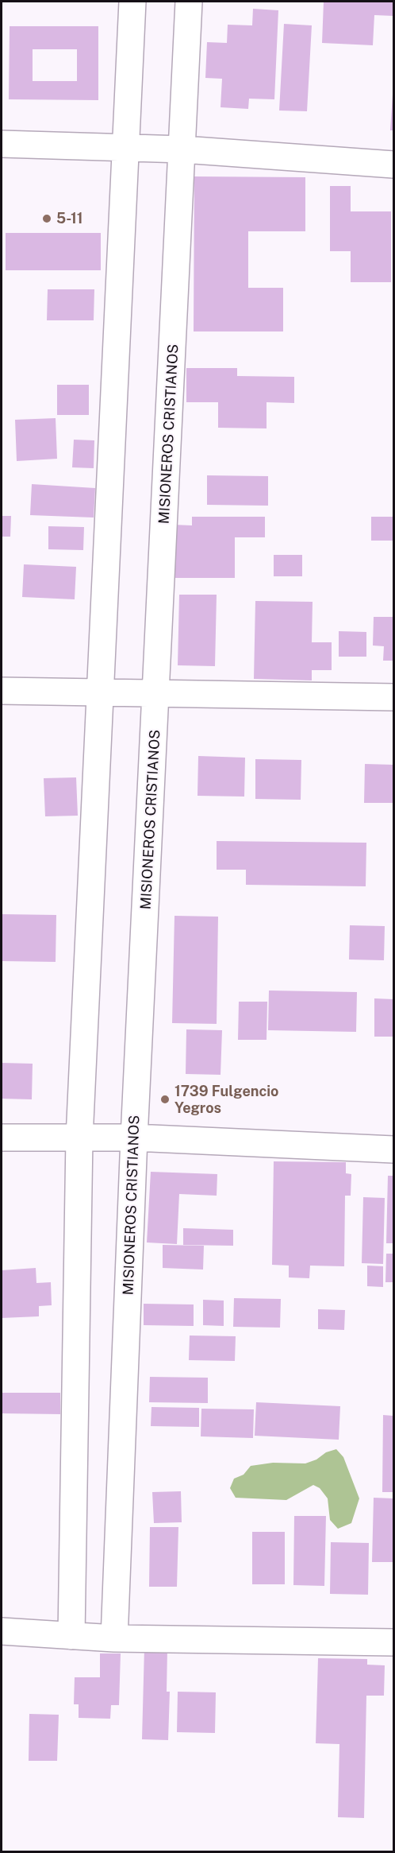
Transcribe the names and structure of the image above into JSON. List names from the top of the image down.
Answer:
{
  "streets": {
    "street": ["MISIONEROS CRISTIANOS"]
  },
  "places": ["5-11", "1739 Fulgencio Yegros"]
}
